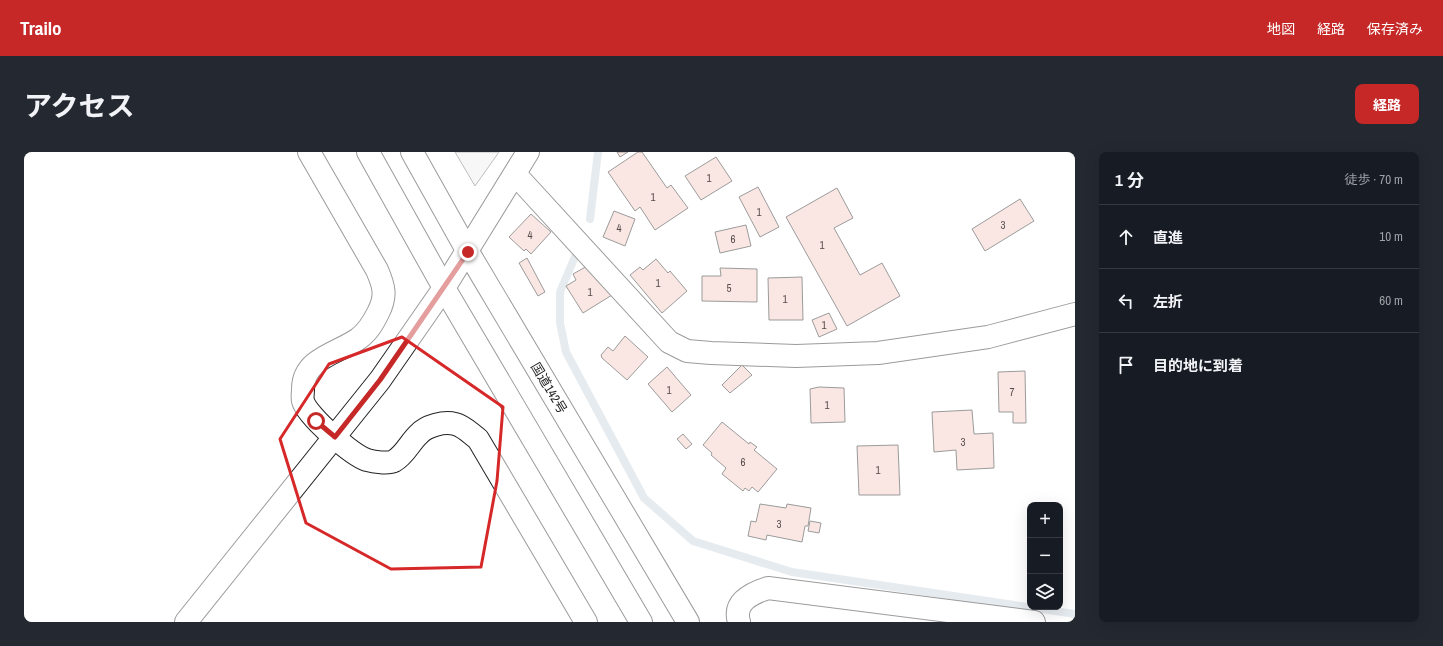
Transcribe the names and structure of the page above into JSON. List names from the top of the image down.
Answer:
{
  "streets": {
    "main road": ["国道142号"]
  },
  "house_numbers": [
    "1",
    "1",
    "1",
    "3",
    "4",
    "4",
    "6",
    "1",
    "1",
    "5",
    "1",
    "1",
    "1",
    "1",
    "7",
    "1",
    "3",
    "6",
    "1",
    "3"
  ],
  "page": {
    "header": "Trailo",
    "nav": ["地図", "経路", "保存済み"],
    "title": "アクセス",
    "buttons": "経路",
    "heading": ["1 分", "徒歩 · 70 m"],
    "list": [
      ["直進", "10 m"],
      ["左折", "60 m"],
      "目的地に到着"
    ],
    "map_buttons": ["+", "−"]
  }
}
